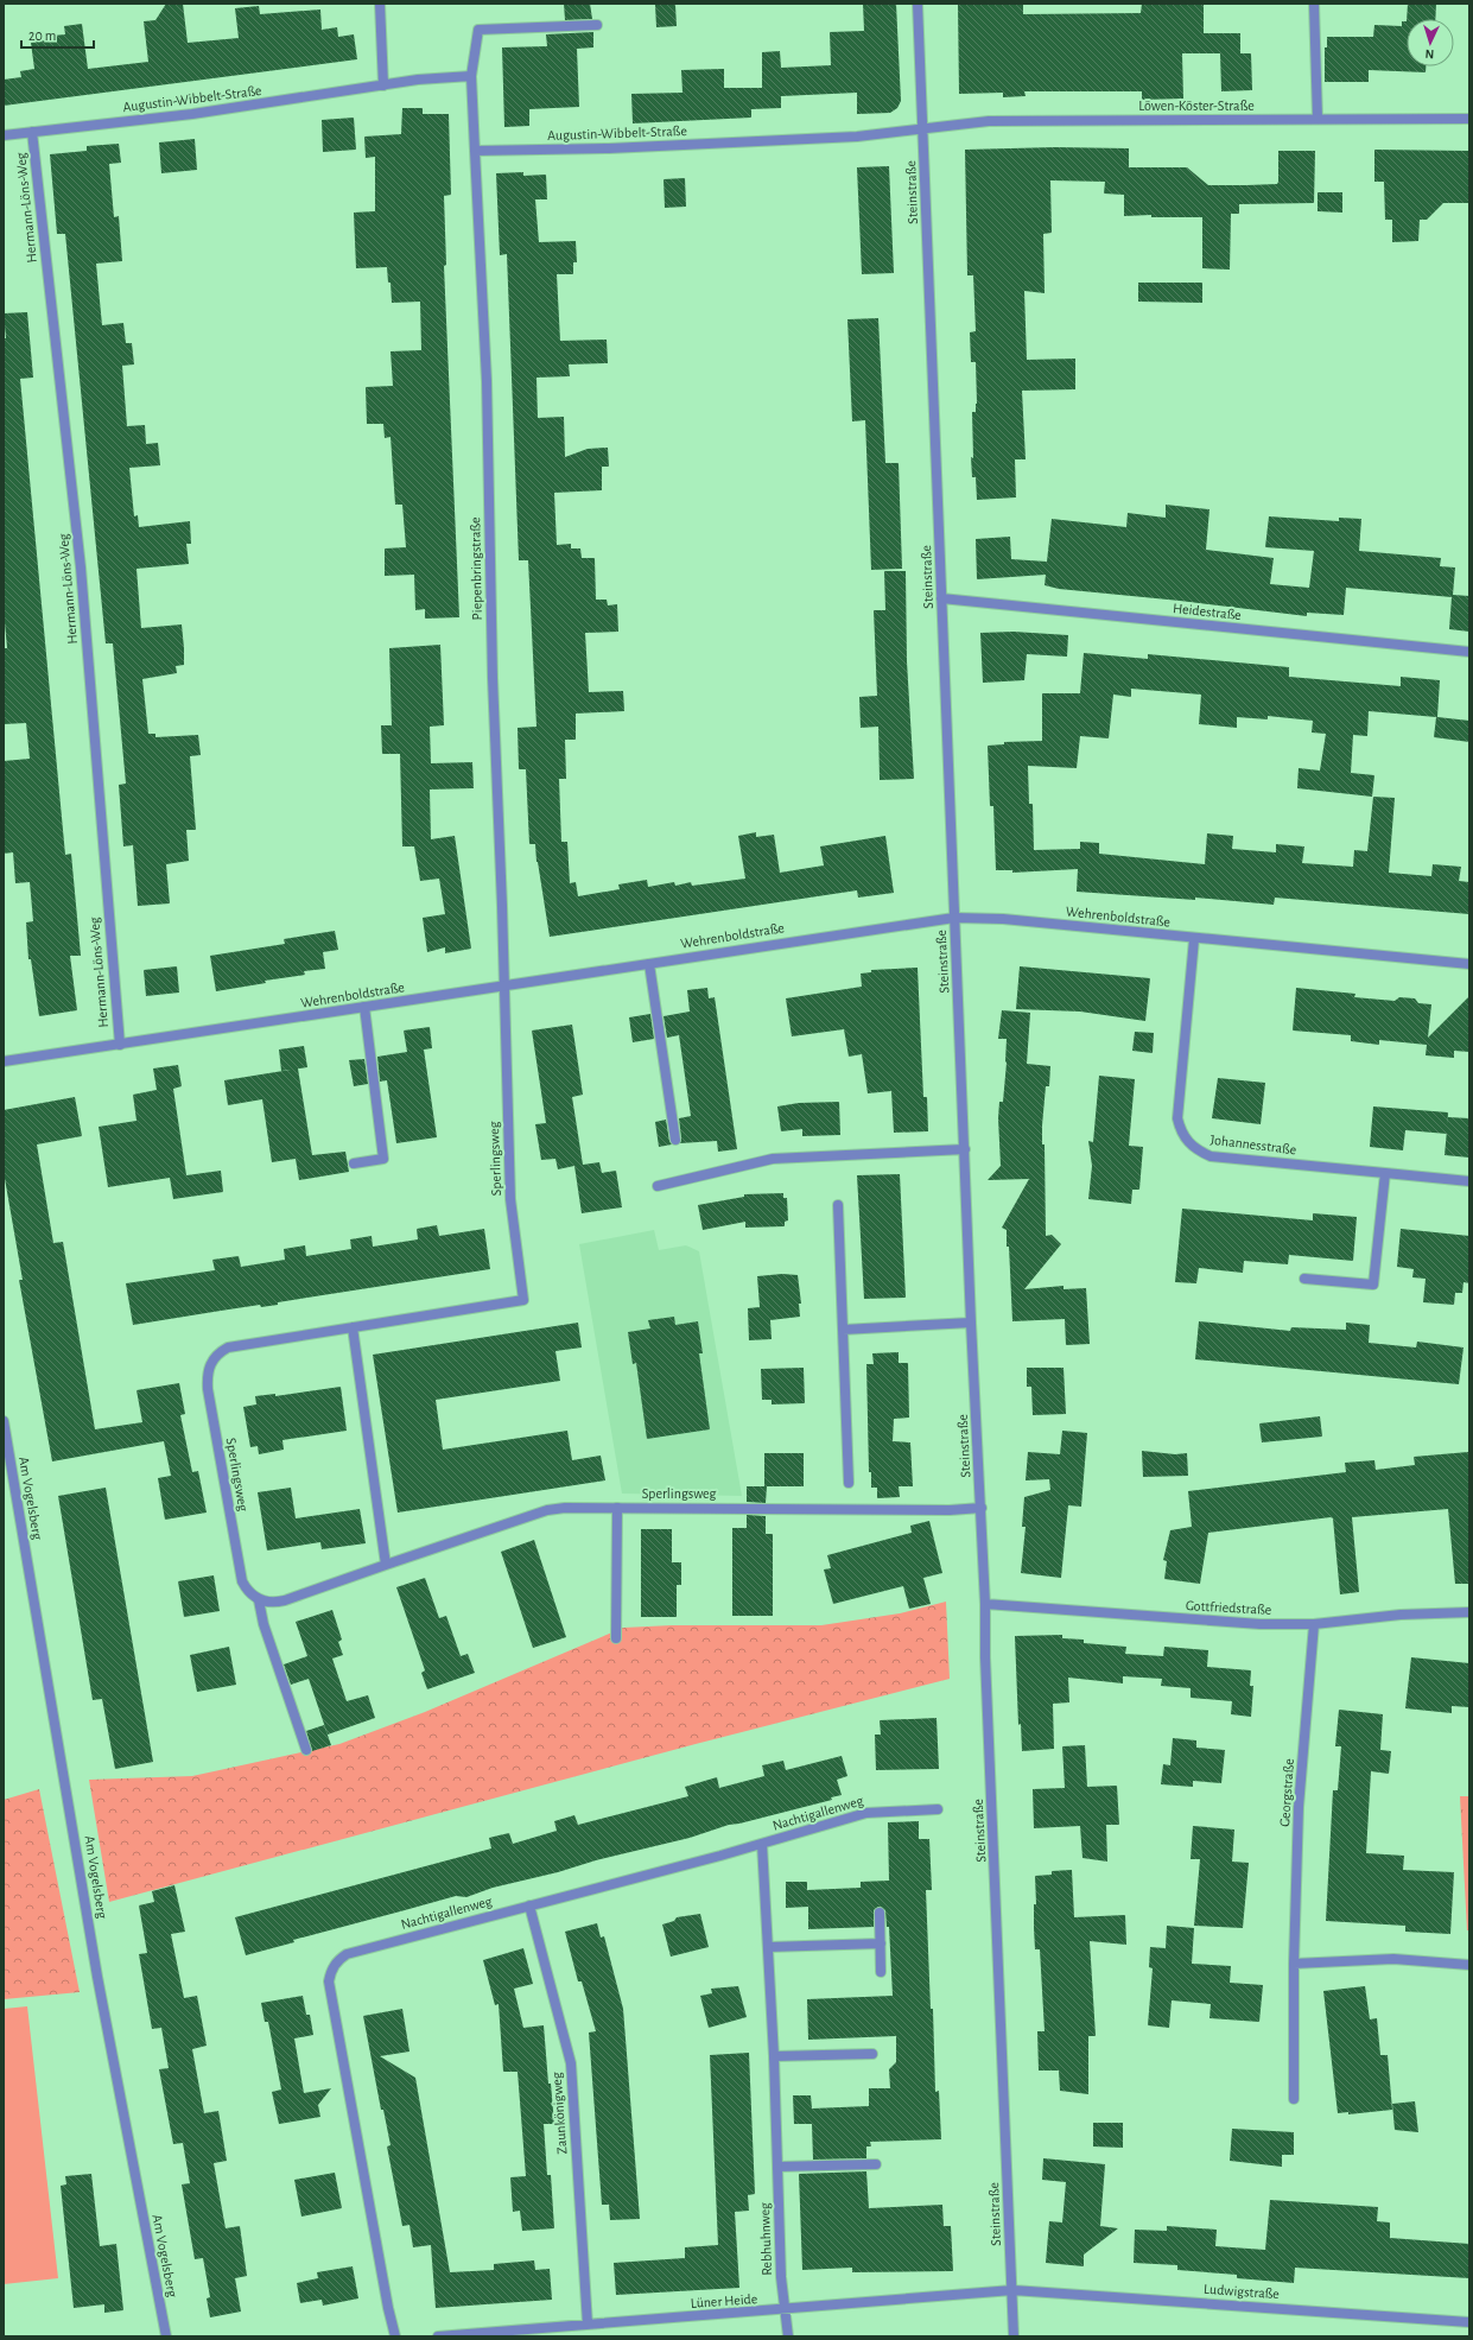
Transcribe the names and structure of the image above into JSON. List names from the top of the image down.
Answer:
{
  "streets": {
    "street": [
      "Augustin-Wibbelt-Straße",
      "Löwen-Köster-Straße",
      "Steinstraße",
      "Hermann-Löns-Weg",
      "Piepenbringstraße",
      "Heidestraße",
      "Wehrenboldstraße",
      "Johannesstraße",
      "Sperlingsweg",
      "Am Vogelsberg",
      "Gottfriedstraße",
      "Georgstraße",
      "Nachtigallenweg",
      "Zaunkönigweg",
      "Rebhuhnweg",
      "Ludwigstraße",
      "Lüner Heide"
    ]
  },
  "crossings": [
    ["Augustin-Wibbelt-Straße", "Löwen-Köster-Straße"],
    ["Augustin-Wibbelt-Straße", "Steinstraße"],
    ["Augustin-Wibbelt-Straße", "Hermann-Löns-Weg"],
    ["Augustin-Wibbelt-Straße", "Piepenbringstraße"],
    ["Löwen-Köster-Straße", "Steinstraße"],
    ["Steinstraße", "Heidestraße"],
    ["Steinstraße", "Wehrenboldstraße"],
    ["Steinstraße", "Sperlingsweg"],
    ["Steinstraße", "Gottfriedstraße"],
    ["Steinstraße", "Ludwigstraße"],
    ["Steinstraße", "Lüner Heide"],
    ["Hermann-Löns-Weg", "Wehrenboldstraße"],
    ["Piepenbringstraße", "Wehrenboldstraße"],
    ["Piepenbringstraße", "Sperlingsweg"],
    ["Wehrenboldstraße", "Johannesstraße"],
    ["Wehrenboldstraße", "Sperlingsweg"],
    ["Gottfriedstraße", "Georgstraße"],
    ["Nachtigallenweg", "Zaunkönigweg"],
    ["Nachtigallenweg", "Rebhuhnweg"],
    ["Zaunkönigweg", "Lüner Heide"],
    ["Rebhuhnweg", "Lüner Heide"],
    ["Ludwigstraße", "Lüner Heide"]
  ],
  "scale_bar": "20 m",
  "north": "bottom"
}
